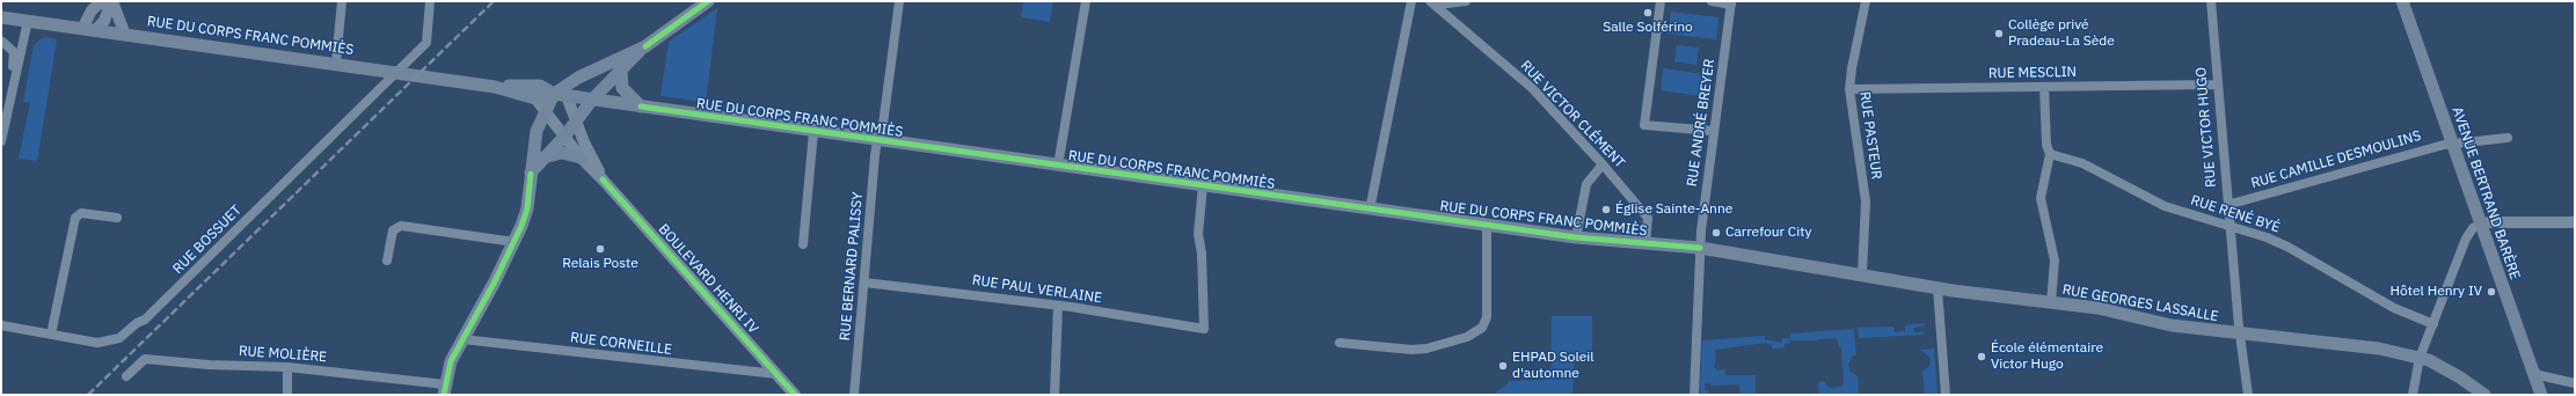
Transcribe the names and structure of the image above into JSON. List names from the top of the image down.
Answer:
{
  "streets": {
    "main road": ["RUE DU CORPS FRANC POMMIÈS", "AVENUE BERTRAND BARÈRE", "RUE GEORGES LASSALLE"],
    "street": [
      "RUE MESCLIN",
      "RUE VICTOR CLÉMENT",
      "RUE ANDRÉ BREYER",
      "RUE VICTOR HUGO",
      "RUE PASTEUR",
      "RUE CAMILLE DESMOULINS",
      "RUE RENÉ BYÉ",
      "RUE BOSSUET",
      "RUE BERNARD PALISSY",
      "BOULEVARD HENRI IV",
      "RUE PAUL VERLAINE",
      "RUE CORNEILLE",
      "RUE MOLIÈRE"
    ]
  },
  "crossings": [
    ["RUE DU CORPS FRANC POMMIÈS", "RUE VICTOR CLÉMENT"],
    ["RUE DU CORPS FRANC POMMIÈS", "RUE ANDRÉ BREYER"],
    ["RUE DU CORPS FRANC POMMIÈS", "RUE BOSSUET"],
    ["RUE DU CORPS FRANC POMMIÈS", "RUE BERNARD PALISSY"],
    ["RUE DU CORPS FRANC POMMIÈS", "BOULEVARD HENRI IV"],
    ["RUE DU CORPS FRANC POMMIÈS", "RUE PAUL VERLAINE"],
    ["RUE DU CORPS FRANC POMMIÈS", "RUE GEORGES LASSALLE"],
    ["RUE MESCLIN", "RUE VICTOR HUGO"],
    ["RUE MESCLIN", "RUE PASTEUR"],
    ["RUE ANDRÉ BREYER", "RUE GEORGES LASSALLE"],
    ["RUE VICTOR HUGO", "RUE CAMILLE DESMOULINS"],
    ["RUE VICTOR HUGO", "RUE RENÉ BYÉ"],
    ["RUE VICTOR HUGO", "RUE GEORGES LASSALLE"],
    ["RUE PASTEUR", "RUE GEORGES LASSALLE"],
    ["RUE CAMILLE DESMOULINS", "AVENUE BERTRAND BARÈRE"],
    ["RUE BERNARD PALISSY", "RUE PAUL VERLAINE"],
    ["BOULEVARD HENRI IV", "RUE CORNEILLE"]
  ],
  "places": [
    "Salle Solférino",
    "Collège privé Pradeau-La Sède",
    "Église Sainte-Anne",
    "Carrefour City",
    "Relais Poste",
    "Hôtel Henry IV",
    "École élémentaire Victor Hugo",
    "EHPAD Soleil d'automne"
  ]
}
